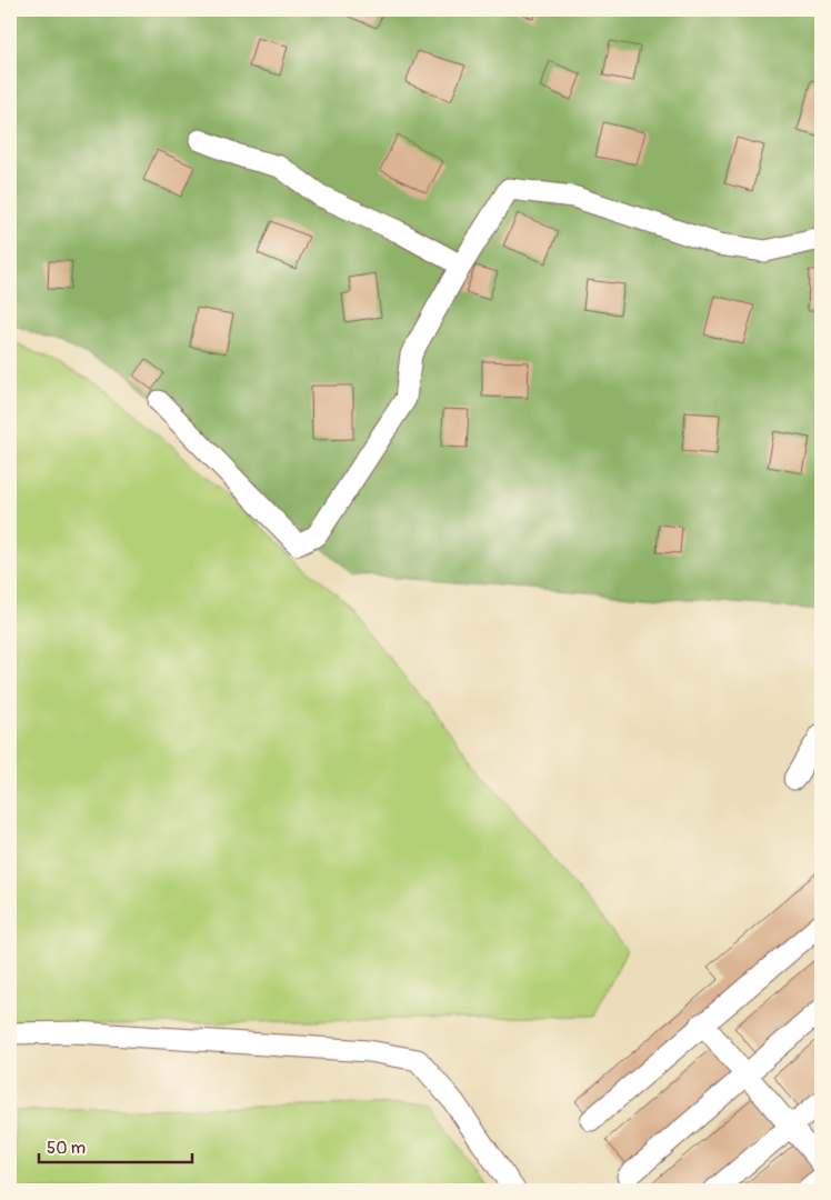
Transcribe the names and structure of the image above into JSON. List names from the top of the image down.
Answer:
{
  "scale_bar": "50 m"
}
